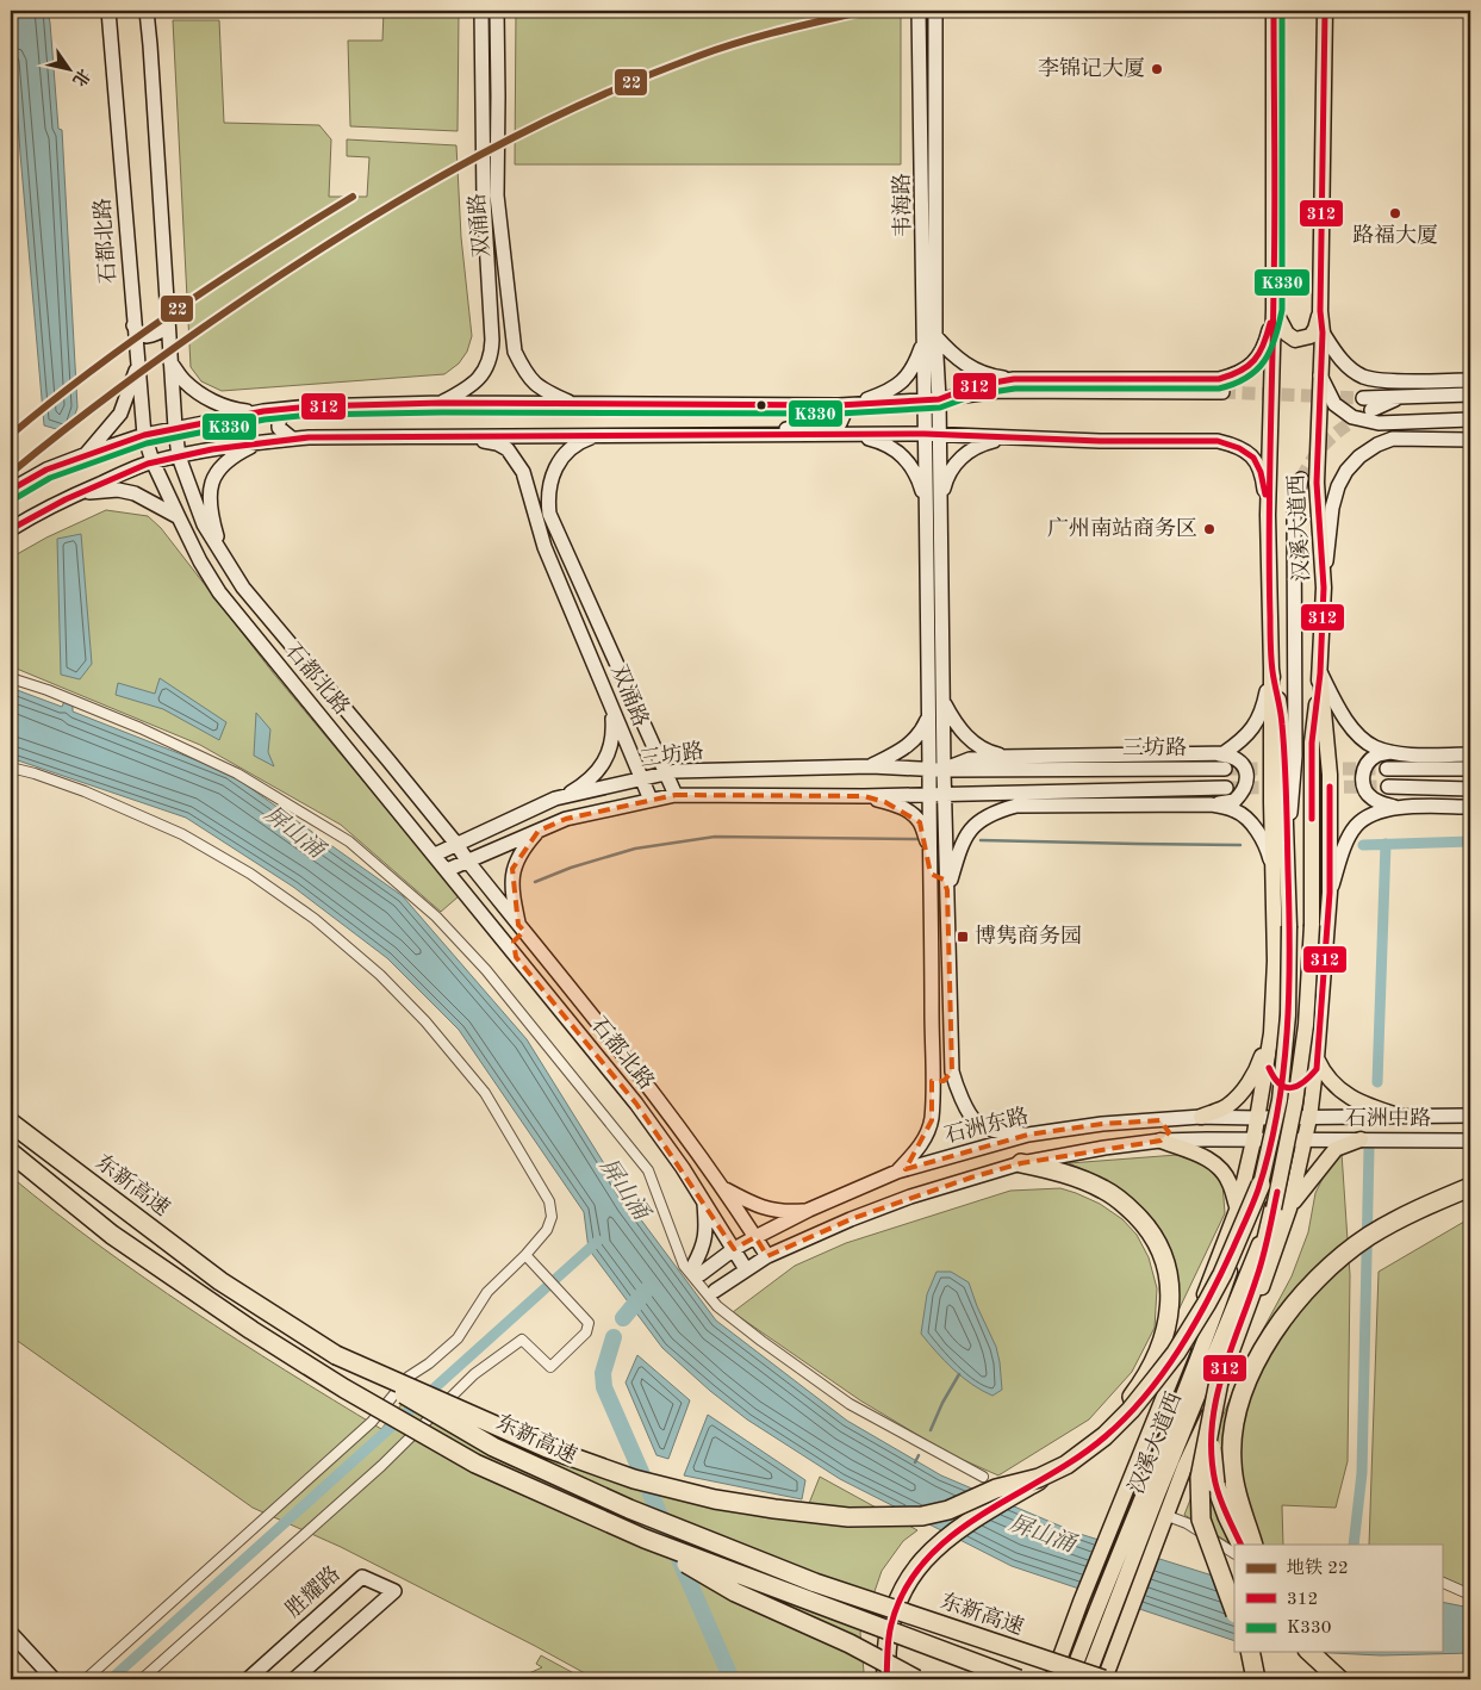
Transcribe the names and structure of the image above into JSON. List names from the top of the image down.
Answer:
{
  "streets": {
    "highway": ["东新高速"],
    "main road": [
      "韦海路",
      "双涌路",
      "石都北路",
      "汉溪大道西",
      "三坊路",
      "石洲中路",
      "石洲东路",
      "胜耀路"
    ]
  },
  "crossings": [
    ["双涌路", "三坊路"],
    ["石都北路", "三坊路"],
    ["石都北路", "石洲东路"],
    ["石洲中路", "石洲东路"]
  ],
  "water": ["屏山涌"],
  "places": {
    "other": ["李锦记大厦", "路福大厦", "广州南站商务区"],
    "transit": ["博隽商务园"]
  },
  "lines": ["metro line 22", "transit line 312", "transit line K330"],
  "legend": ["地铁 22", "312", "K330"],
  "north": "bottom right"
}
